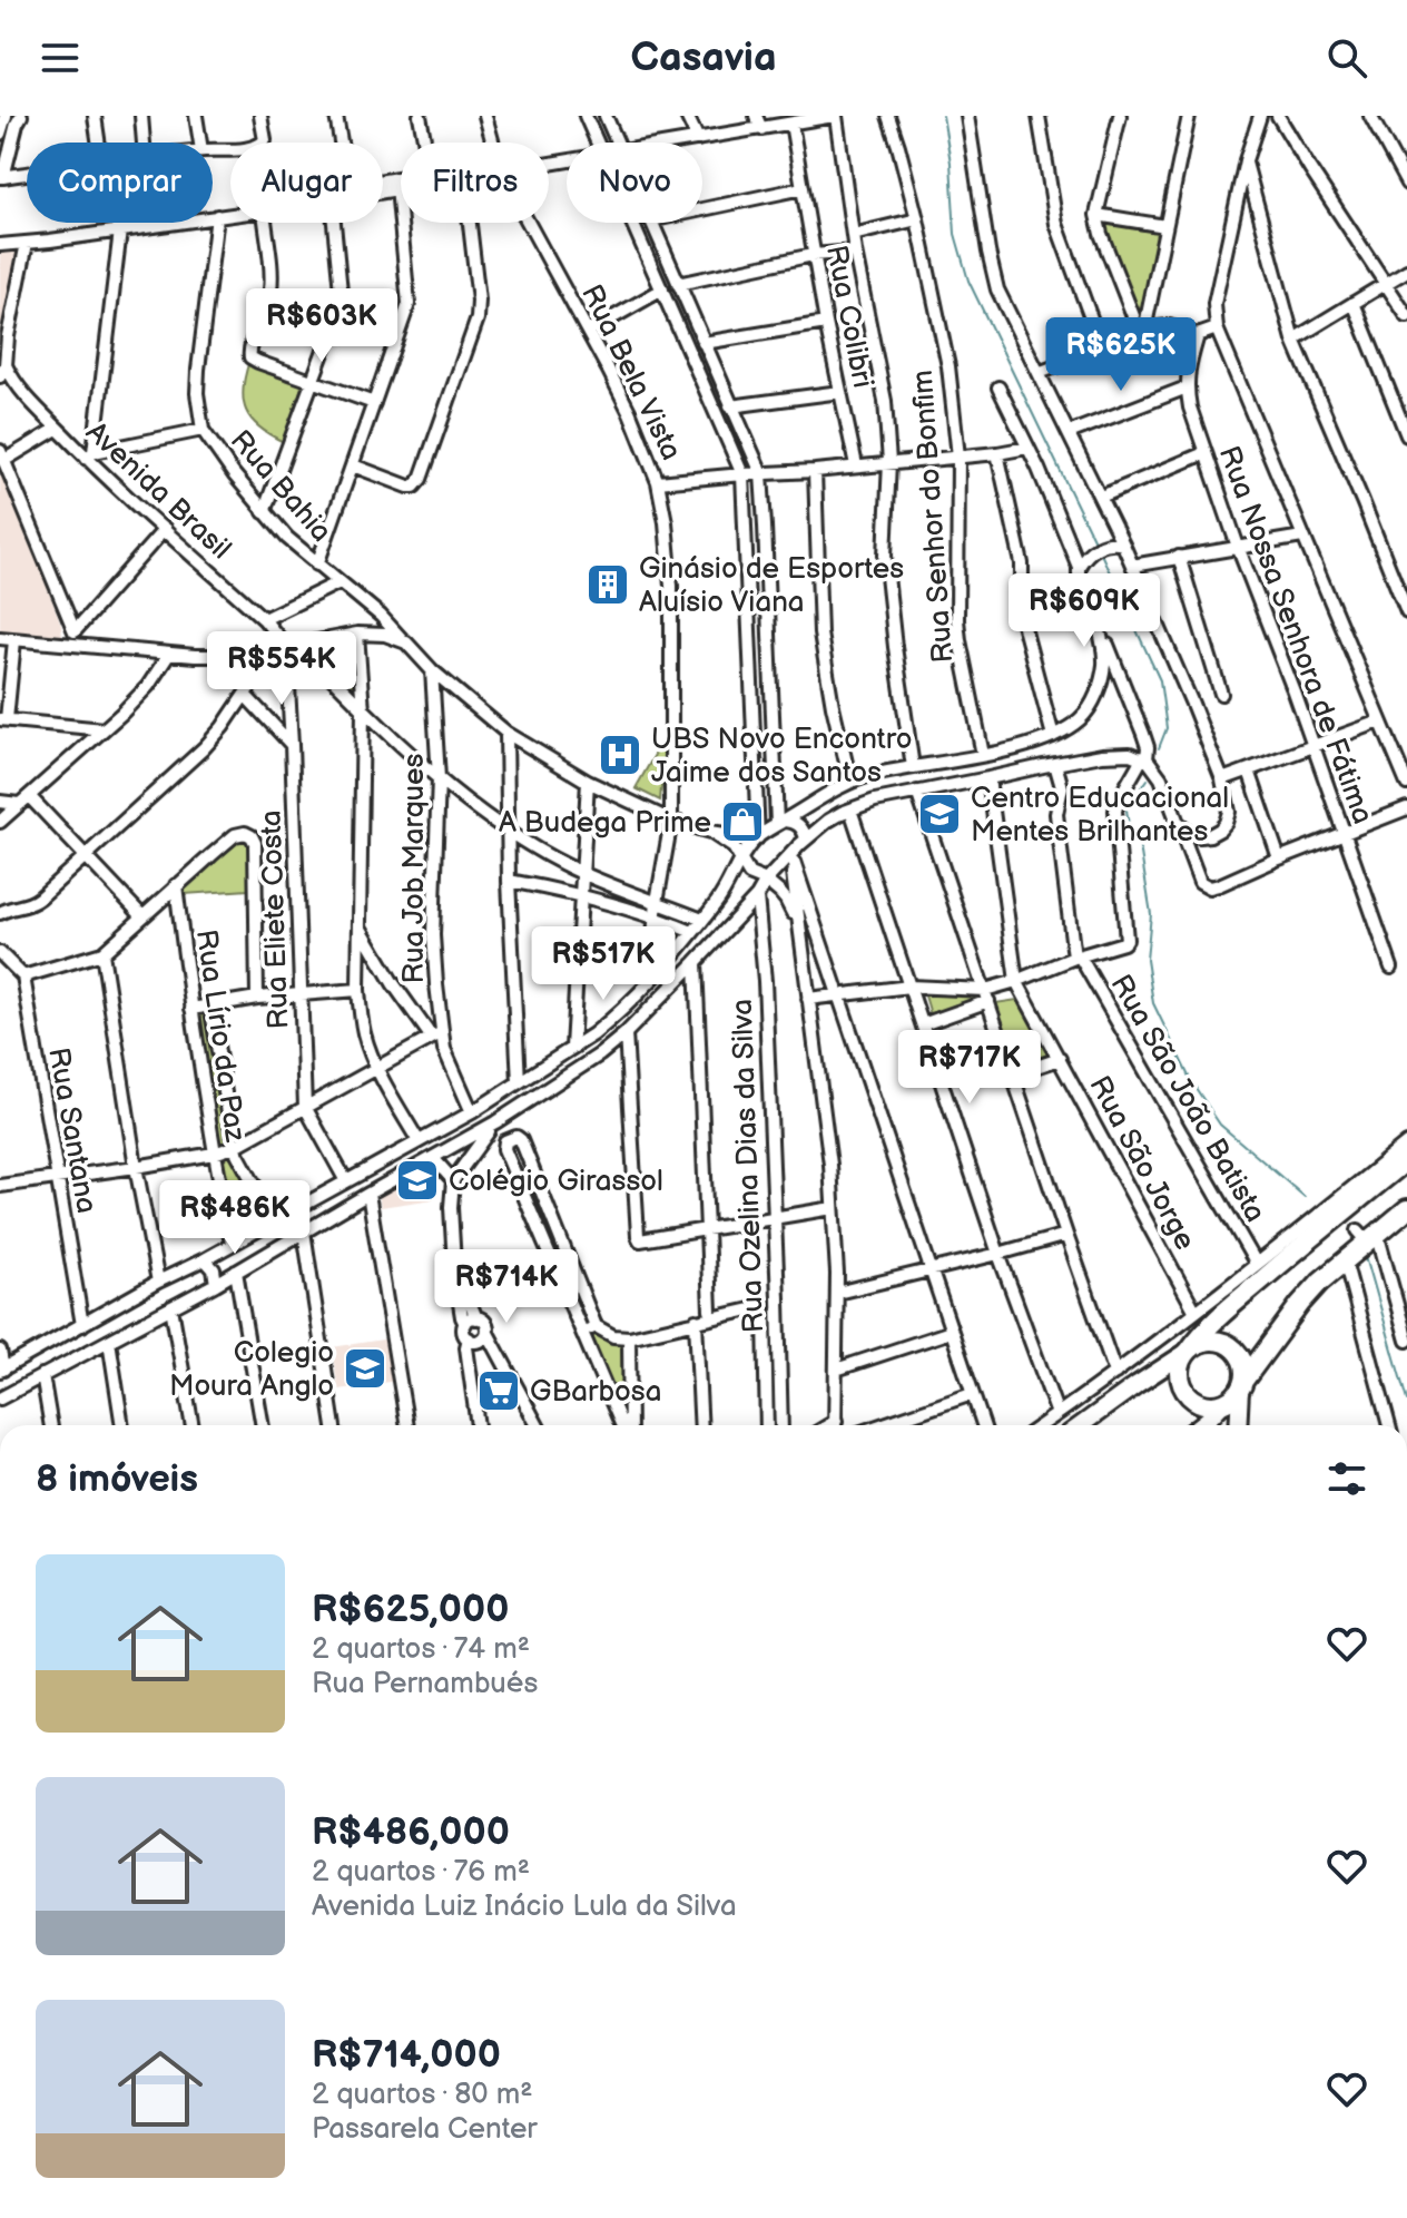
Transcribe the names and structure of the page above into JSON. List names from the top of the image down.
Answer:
{
  "streets": {
    "street": [
      "Rua Colibri",
      "Rua Bela Vista",
      "Rua Bahia",
      "Avenida Brasil",
      "Rua Senhor do Bonfim",
      "Rua Nossa Senhora de Fátima",
      "Rua Job Marques",
      "Rua Eliete Costa",
      "Rua Lírio da Paz",
      "Rua São João Batista",
      "Rua Santana",
      "Rua São Jorge",
      "Rua Ozelina Dias da Silva"
    ]
  },
  "crossings": [
    ["Rua Bela Vista", "Rua Bahia"],
    ["Rua Bahia", "Rua Job Marques"],
    ["Avenida Brasil", "Rua Eliete Costa"]
  ],
  "places": {
    "building": ["Ginásio de Esportes Aluísio Viana"],
    "hospital": ["UBS Novo Encontro Jaime dos Santos"],
    "school or university": ["Centro Educacional Mentes Brilhantes", "Colégio Girassol", "Colegio Moura Anglo"],
    "shop": ["A Budega Prime"],
    "supermarket": ["GBarbosa"]
  },
  "page": {
    "header": "Casavia",
    "chip": [
      "Comprar",
      "Alugar",
      "Filtros",
      "Novo"
    ],
    "price": [
      "R$603K",
      "R$625K",
      "R$609K",
      "R$554K",
      "R$517K",
      "R$717K",
      "R$486K",
      "R$714K"
    ],
    "heading": "8 imóveis",
    "list": [
      {
        "name": "R$625,000",
        "note": "2 quartos · 74 m² · Rua Pernambués"
      },
      {
        "name": "R$486,000",
        "note": "2 quartos · 76 m² · Avenida Luiz Inácio Lula da Silva"
      },
      {
        "name": "R$714,000",
        "note": "2 quartos · 80 m² · Passarela Center"
      }
    ]
  }
}
